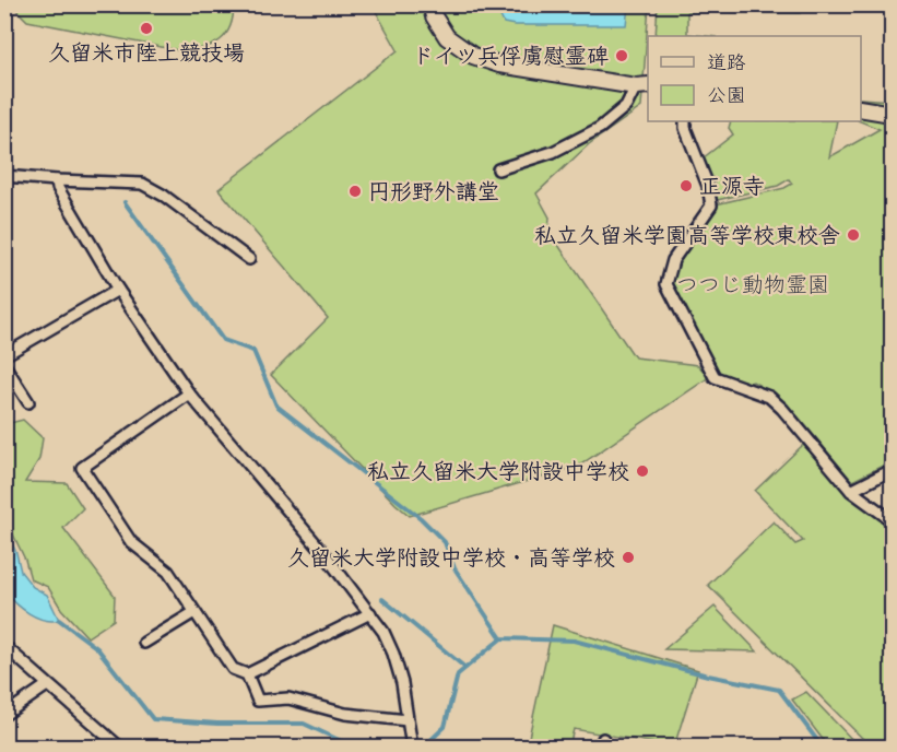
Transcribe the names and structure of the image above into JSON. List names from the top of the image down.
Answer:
{
  "parks": ["つつじ動物霊園"],
  "places": [
    "久留米市陸上競技場",
    "ドイツ兵俘虜慰霊碑",
    "正源寺",
    "円形野外講堂",
    "私立久留米学園高等学校東校舎",
    "私立久留米大学附設中学校",
    "久留米大学附設中学校・高等学校"
  ],
  "legend": ["道路", "公園"]
}
